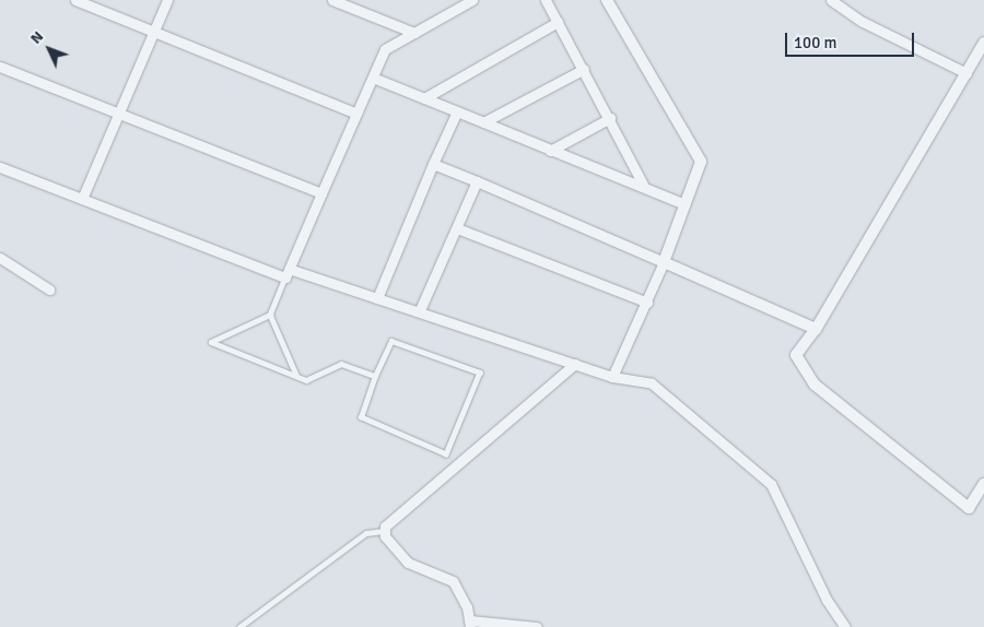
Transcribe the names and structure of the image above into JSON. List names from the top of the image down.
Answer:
{
  "scale_bar": "100 m",
  "north": "top left"
}
